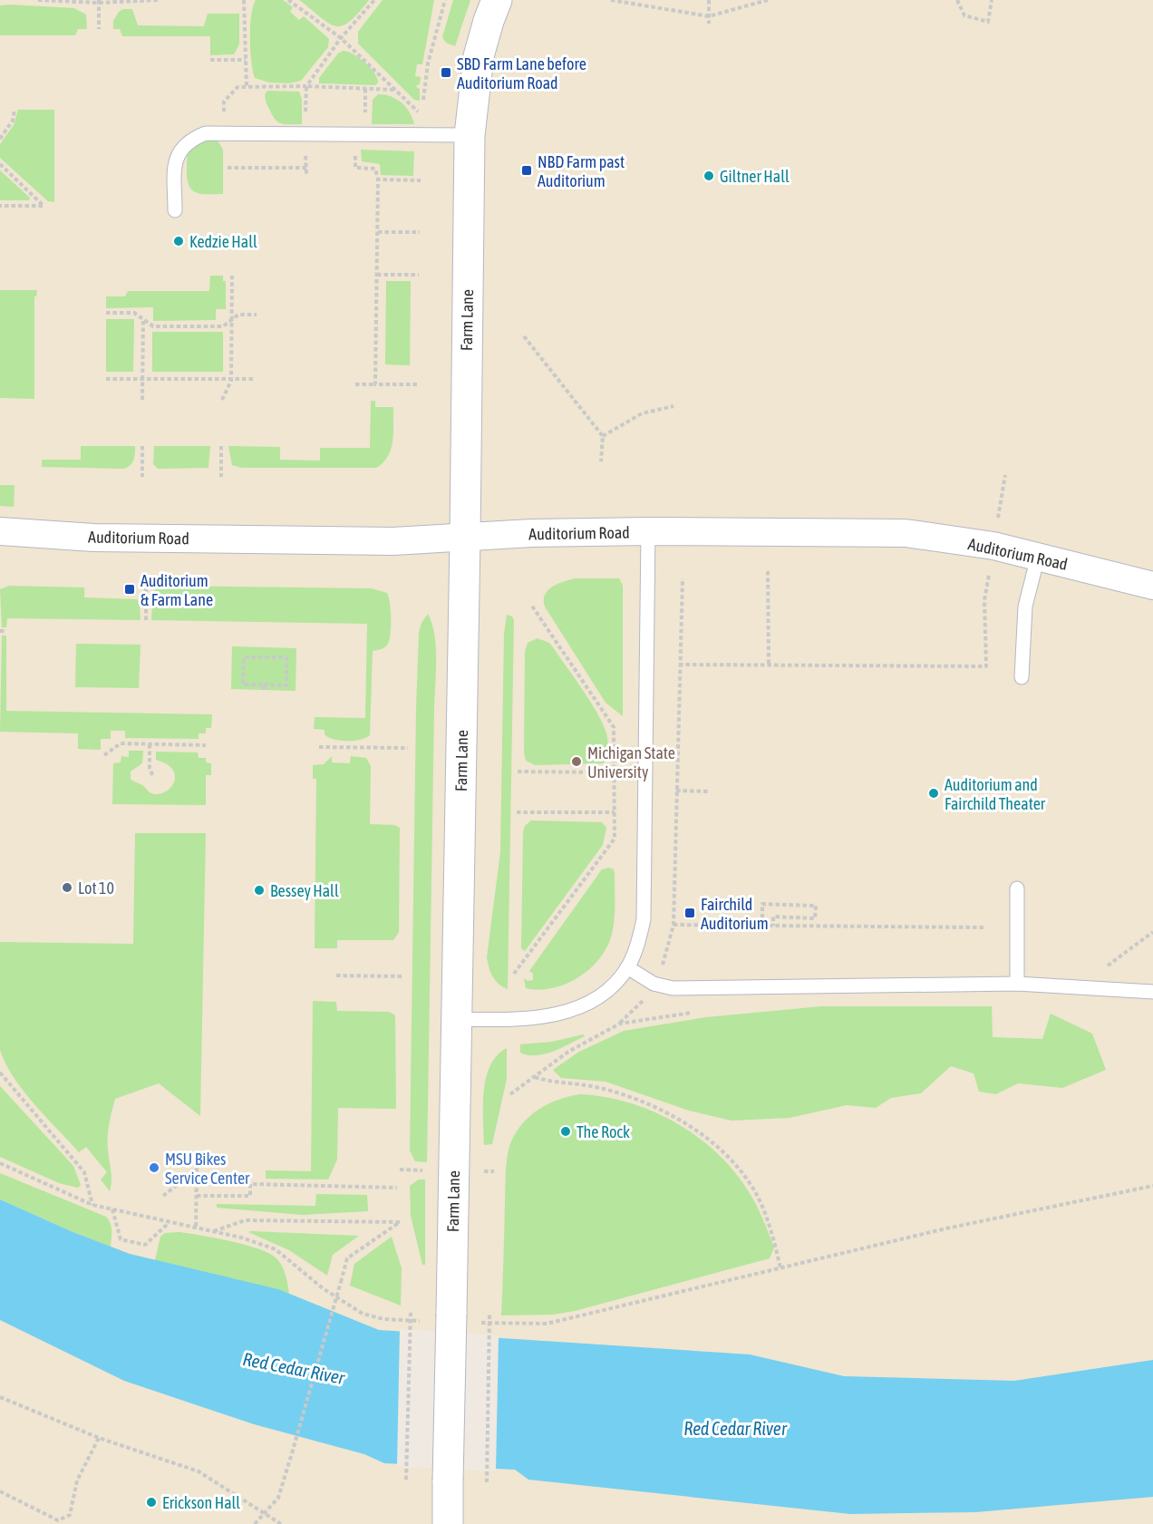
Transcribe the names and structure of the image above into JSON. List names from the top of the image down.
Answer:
{
  "streets": {
    "street": ["Farm Lane", "Auditorium Road"]
  },
  "crossings": [
    ["Farm Lane", "Auditorium Road"]
  ],
  "water": ["Red Cedar River"],
  "places": {
    "transit": [
      "SBD Farm Lane before Auditorium Road",
      "NBD Farm past Auditorium",
      "Auditorium & Farm Lane",
      "Fairchild Auditorium"
    ],
    "other": [
      "Giltner Hall",
      "Kedzie Hall",
      "Michigan State University",
      "Auditorium and Fairchild Theater",
      "Lot 10",
      "Bessey Hall",
      "The Rock",
      "MSU Bikes Service Center",
      "Erickson Hall"
    ]
  }
}
